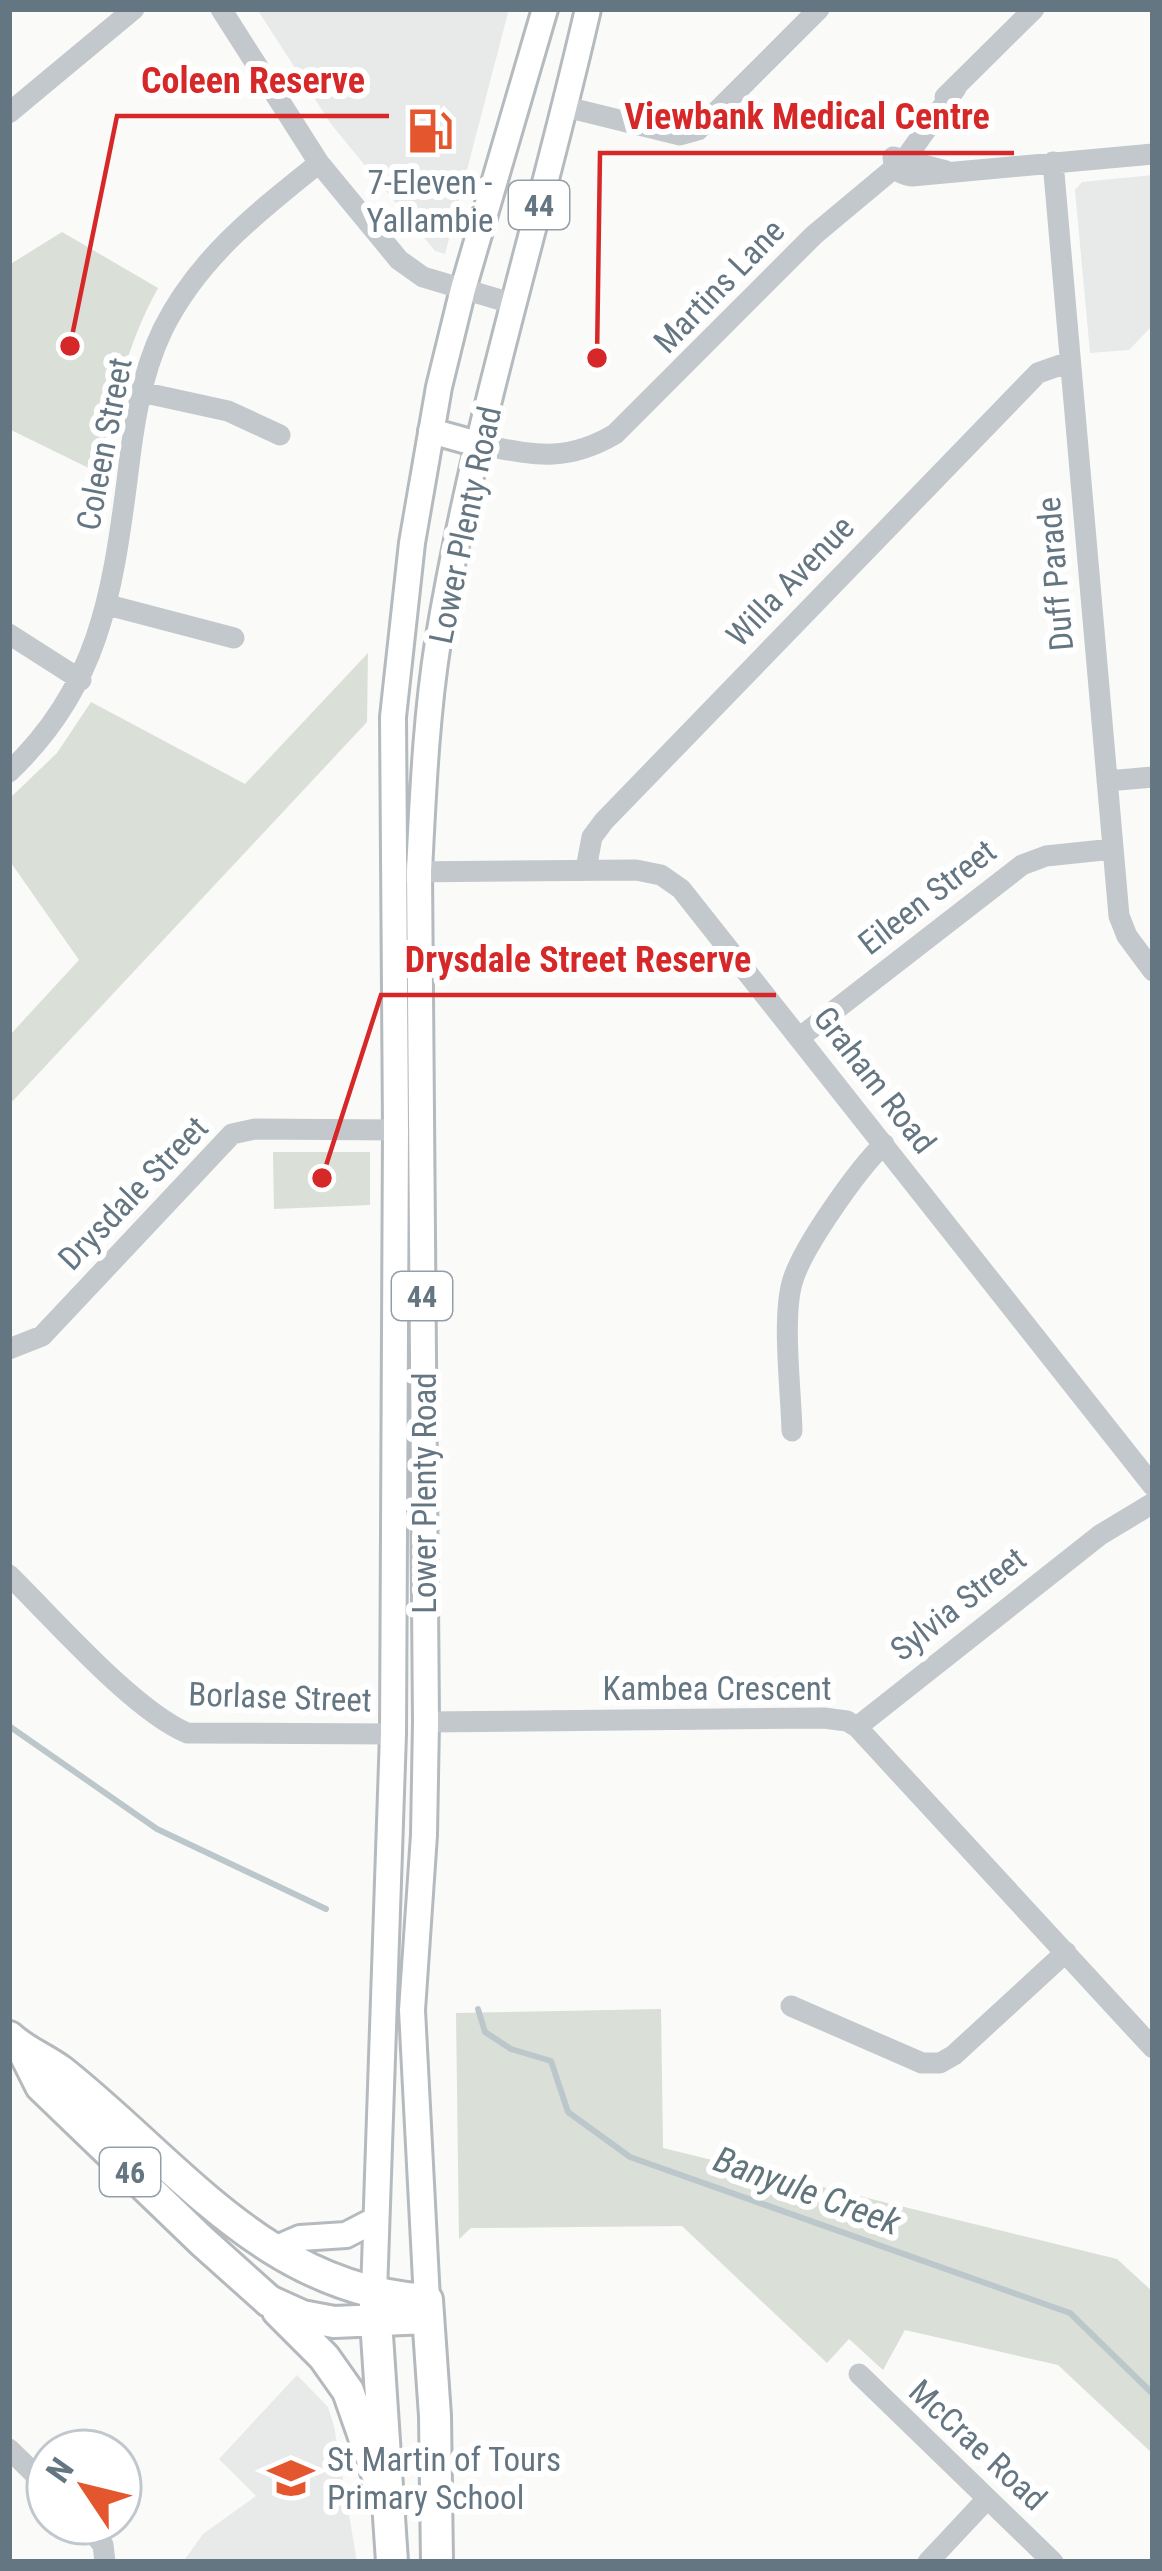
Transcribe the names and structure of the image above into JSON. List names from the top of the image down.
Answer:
{
  "streets": {
    "highway": ["44", "Lower Plenty Road", "46"],
    "street": [
      "Martins Lane",
      "Coleen Street",
      "Duff Parade",
      "Willa Avenue",
      "Eileen Street",
      "Graham Road",
      "Drysdale Street",
      "Sylvia Street",
      "Kambea Crescent",
      "Borlase Street",
      "McCrae Road"
    ]
  },
  "crossings": [
    ["Martins Lane", "Lower Plenty Road"],
    ["Lower Plenty Road", "Graham Road"],
    ["Lower Plenty Road", "Drysdale Street"],
    ["Lower Plenty Road", "Kambea Crescent"],
    ["Lower Plenty Road", "Borlase Street"],
    ["Lower Plenty Road", "46"],
    ["Duff Parade", "Willa Avenue"],
    ["Duff Parade", "Eileen Street"],
    ["Willa Avenue", "Graham Road"],
    ["Eileen Street", "Graham Road"],
    ["Graham Road", "Sylvia Street"],
    ["Sylvia Street", "Kambea Crescent"]
  ],
  "water": ["Banyule Creek"],
  "places": {
    "fuel station": ["7-Eleven - Yallambie"],
    "other": ["Coleen Reserve", "Viewbank Medical Centre", "Drysdale Street Reserve"],
    "school or university": ["St Martin of Tours Primary School"]
  },
  "north": "top left"
}
